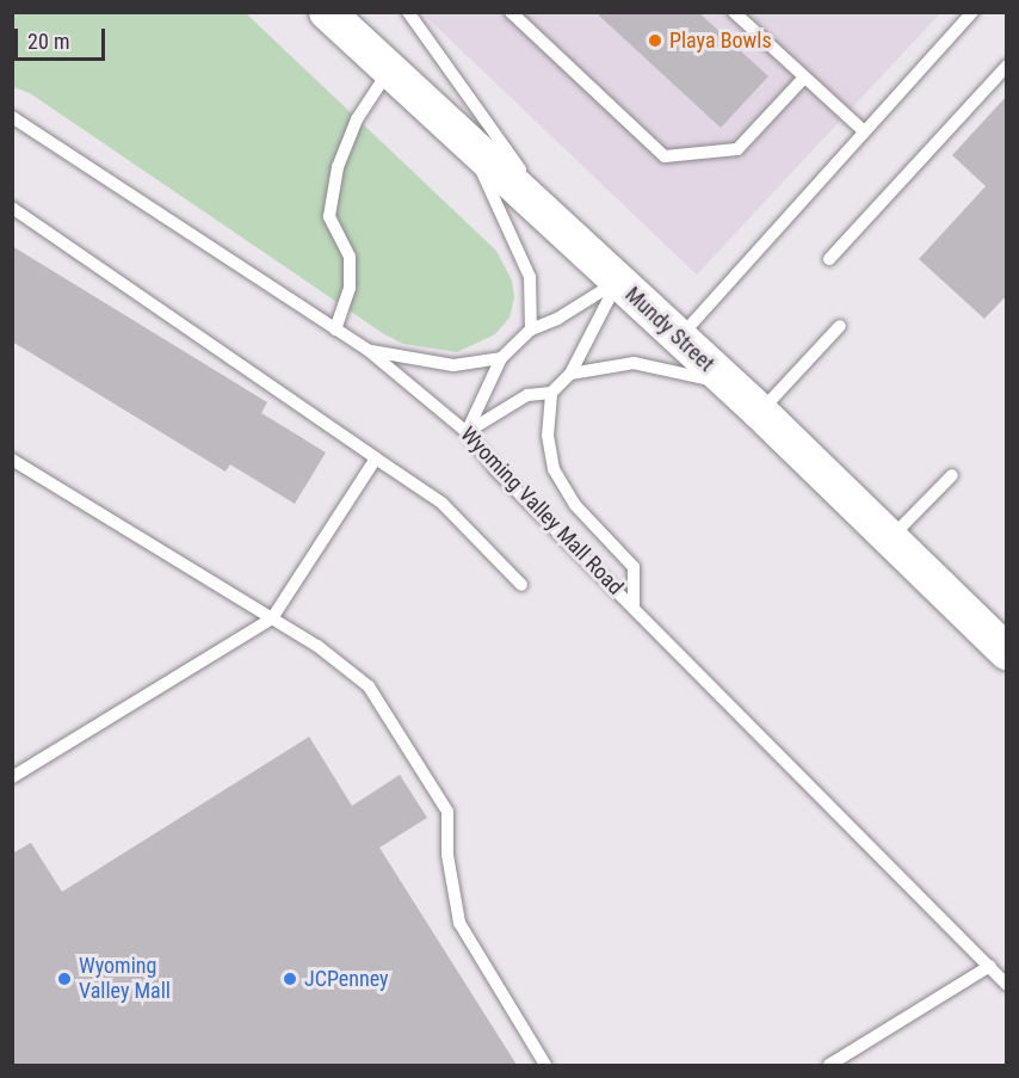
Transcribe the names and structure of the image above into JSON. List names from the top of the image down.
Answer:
{
  "streets": {
    "main road": ["Mundy Street"],
    "lane": ["Wyoming Valley Mall Road"]
  },
  "places": ["Playa Bowls", "Wyoming Valley Mall", "JCPenney"],
  "scale_bar": "20 m"
}
